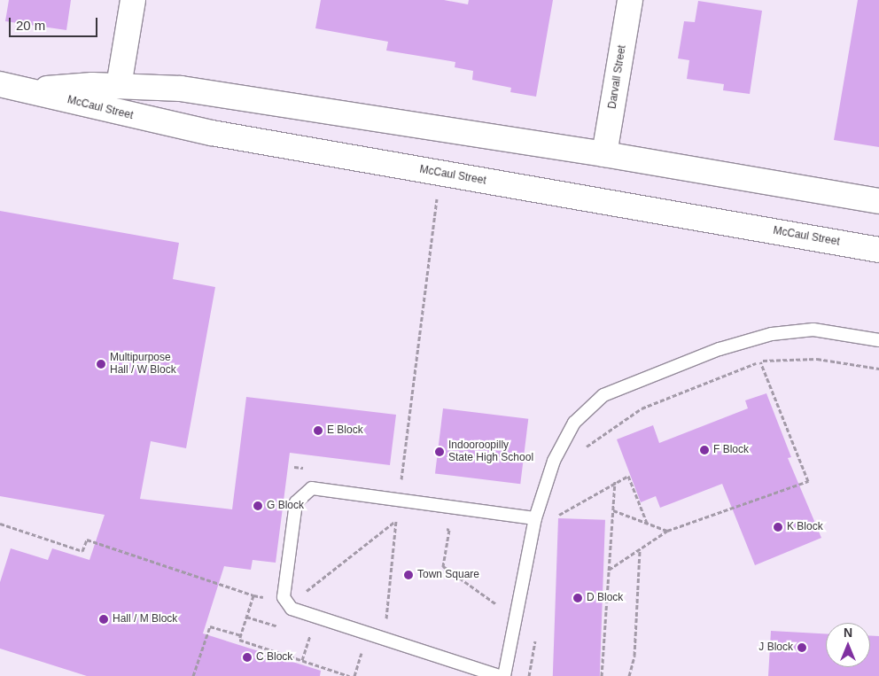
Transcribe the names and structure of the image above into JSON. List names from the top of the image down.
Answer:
{
  "streets": {
    "street": ["Darvall Street", "McCaul Street"]
  },
  "crossings": [
    ["Darvall Street", "McCaul Street"]
  ],
  "places": [
    "Multipurpose Hall / W Block",
    "E Block",
    "F Block",
    "Indooroopilly State High School",
    "G Block",
    "K Block",
    "Town Square",
    "D Block",
    "Hall / M Block",
    "J Block",
    "C Block"
  ],
  "scale_bar": "20 m",
  "north": "top"
}
